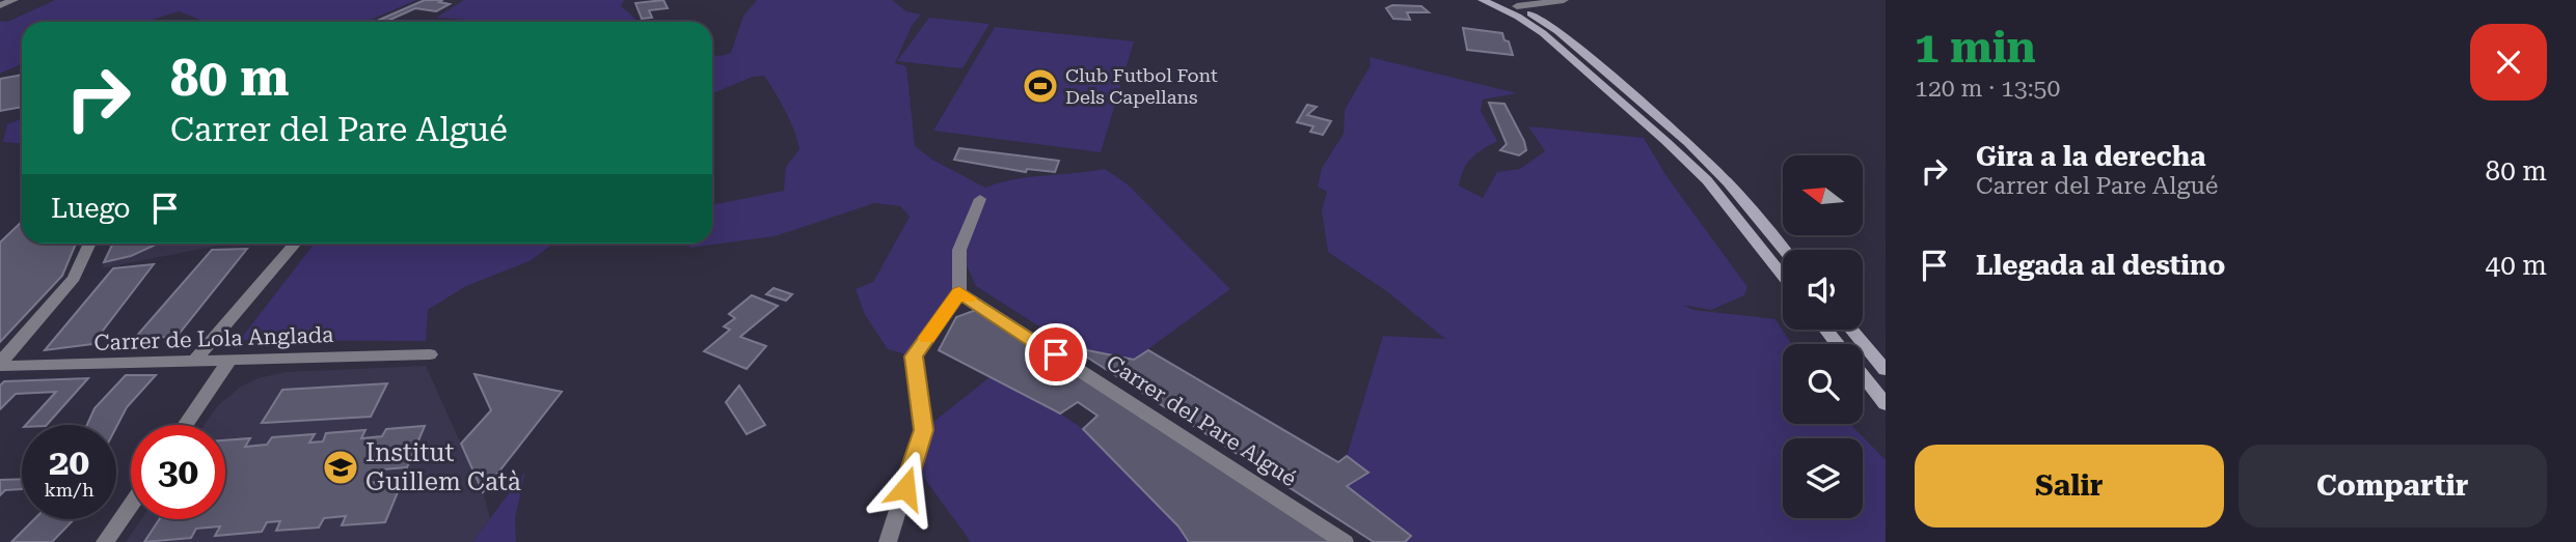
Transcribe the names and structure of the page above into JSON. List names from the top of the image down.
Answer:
{
  "streets": {
    "street": ["Carrer de Lola Anglada", "Carrer del Pare Algué"]
  },
  "places": {
    "sports": ["Club Futbol Font Dels Capellans"],
    "school or university": ["Institut Guillem Catà"]
  },
  "north": "left",
  "page": {
    "heading": ["1 min", "120 m · 13:50"],
    "turn": ["80 m", "Carrer del Pare Algué"],
    "list": [
      {
        "name": "Gira a la derecha",
        "note": "Carrer del Pare Algué",
        "value": "80 m"
      },
      {
        "name": "Llegada al destino",
        "value": "40 m"
      }
    ],
    "then": "Luego",
    "speed": "20 km/h",
    "limit": "30",
    "buttons": ["Salir", "Compartir"]
  }
}
